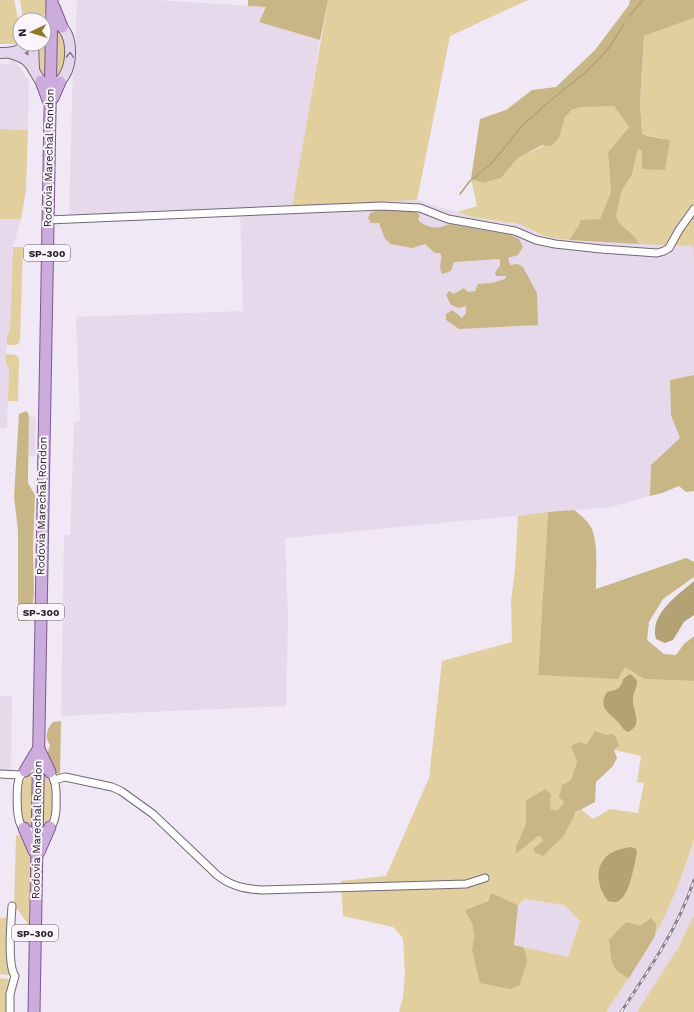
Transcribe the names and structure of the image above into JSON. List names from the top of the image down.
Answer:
{
  "streets": {
    "main road": ["Rodovia Marechal Rondon", "SP-300"]
  },
  "north": "left"
}
